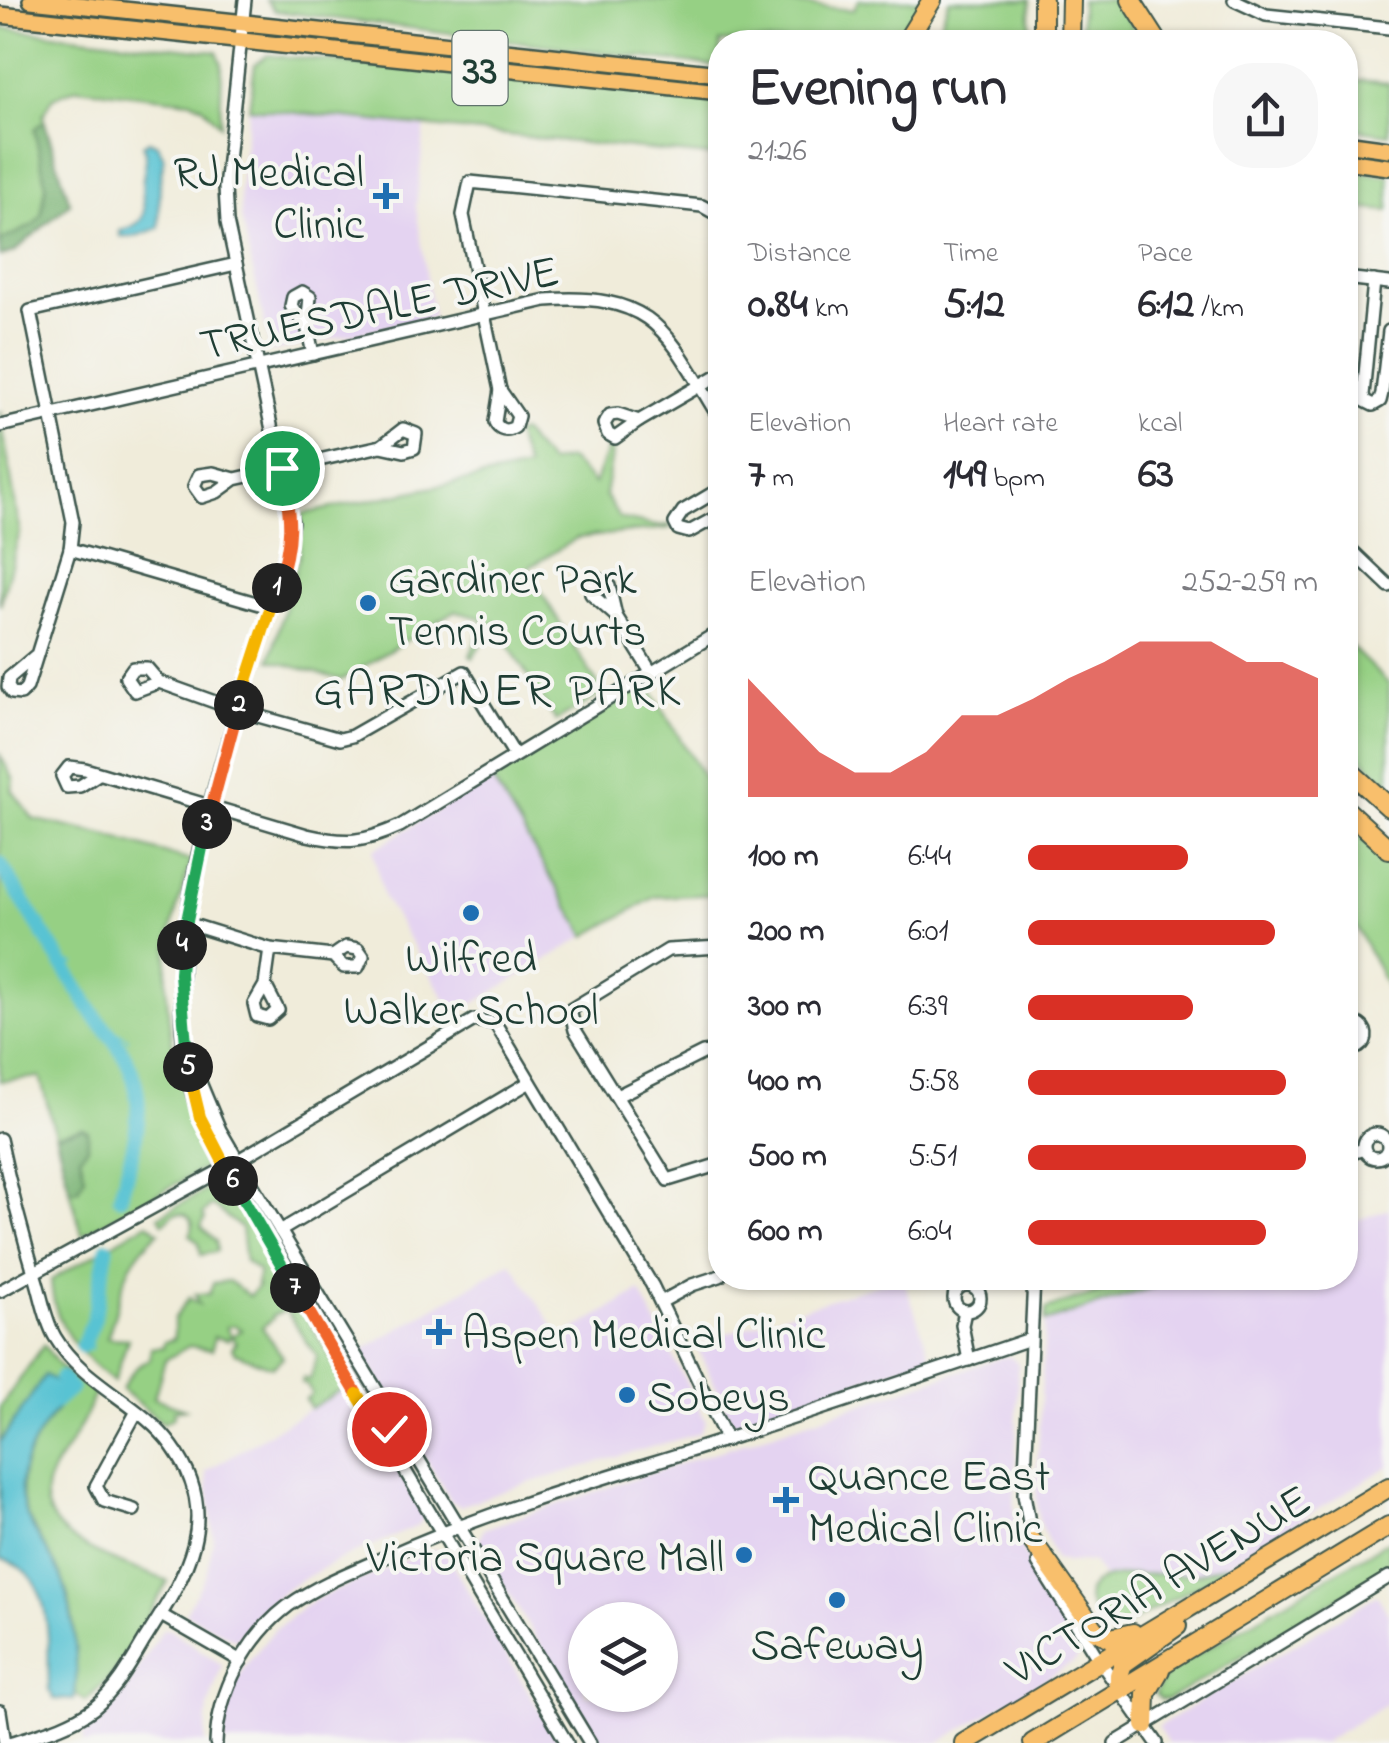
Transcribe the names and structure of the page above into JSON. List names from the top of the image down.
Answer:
{
  "streets": {
    "highway": ["VICTORIA AVENUE"],
    "main road": ["33"],
    "street": ["TRUESDALE DRIVE"]
  },
  "districts": ["GARDINER PARK"],
  "places": {
    "health": ["RJ Medical Clinic", "Aspen Medical Clinic", "Quance East Medical Clinic"],
    "other": [
      "Gardiner Park Tennis Courts",
      "Wilfred Walker School",
      "Sobeys",
      "Victoria Square Mall",
      "Safeway"
    ]
  },
  "page": {
    "heading": ["Evening run", "21:26"],
    "stats": [
      ["Distance", "0.84 km"],
      ["Time", "5:12"],
      ["Pace", "6:12 /km"],
      ["Elevation", "7 m"],
      ["Heart rate", "149 bpm"],
      ["kcal", "63"]
    ],
    "chart": ["Elevation", "252–259 m"],
    "pins": [
      "1",
      "2",
      "3",
      "4",
      "5",
      "6",
      "7"
    ],
    "list": [
      {
        "name": "100 m",
        "note": "6:44"
      },
      {
        "name": "200 m",
        "note": "6:01"
      },
      {
        "name": "300 m",
        "note": "6:39"
      },
      {
        "name": "400 m",
        "note": "5:58"
      },
      {
        "name": "500 m",
        "note": "5:51"
      },
      {
        "name": "600 m",
        "note": "6:04"
      }
    ]
  }
}
